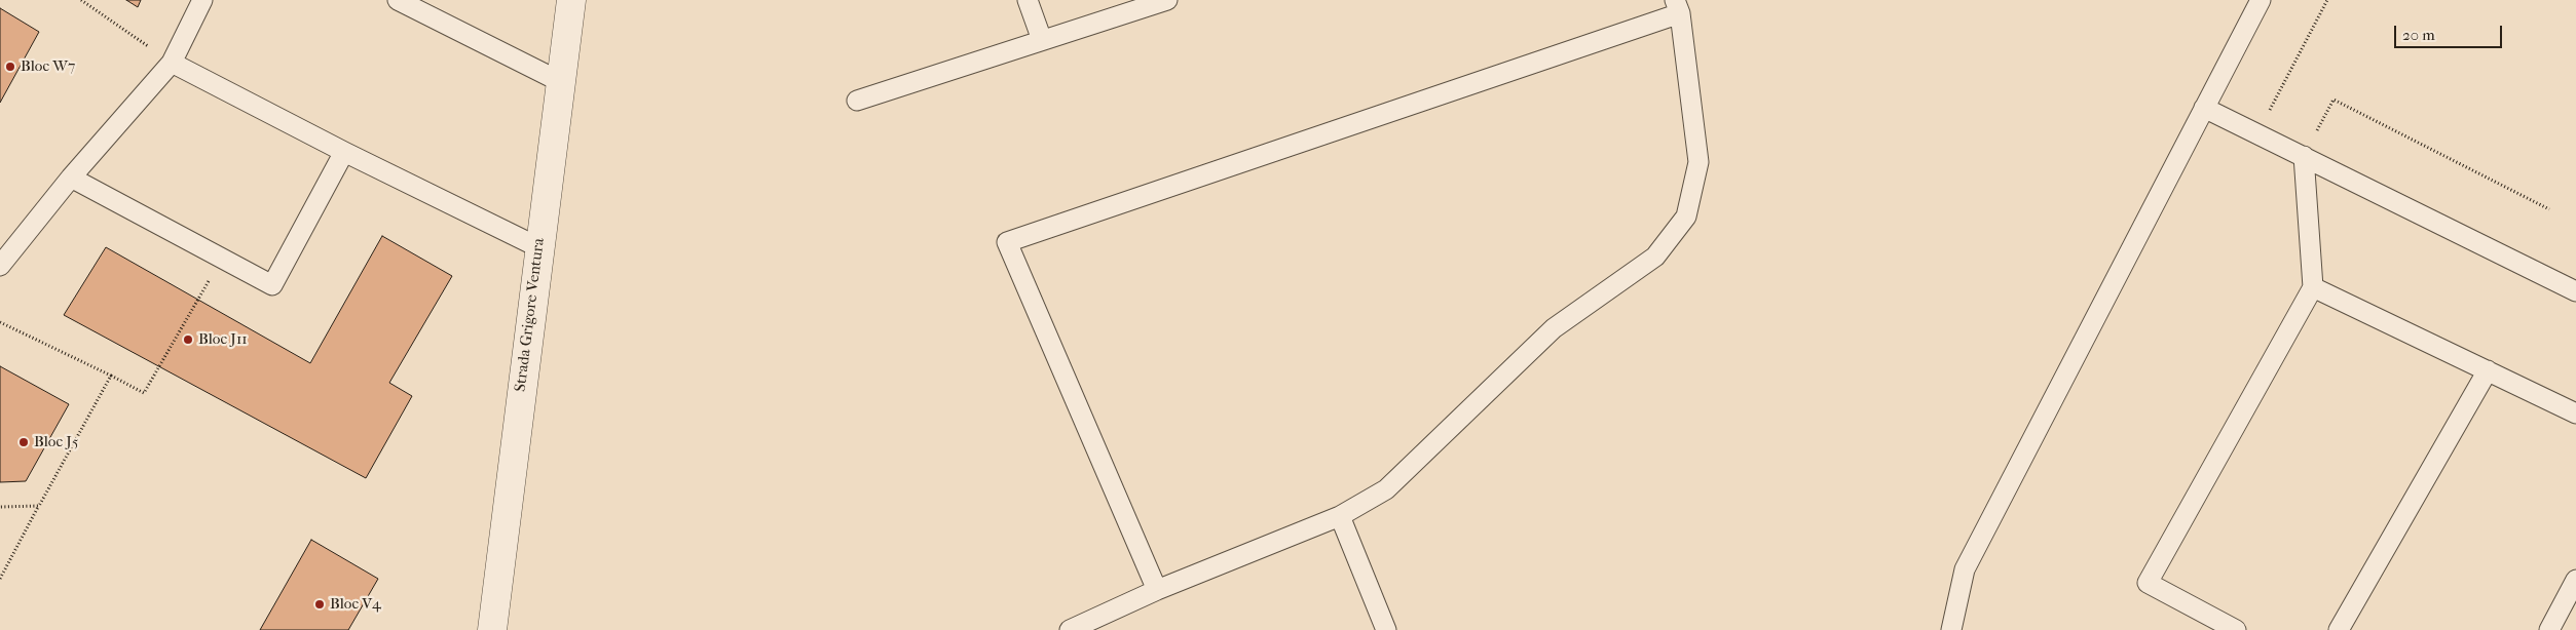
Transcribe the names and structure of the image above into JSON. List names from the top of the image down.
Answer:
{
  "streets": {
    "street": ["Strada Grigore Ventura"]
  },
  "places": [
    "Bloc W7",
    "Bloc J11",
    "Bloc J5",
    "Bloc V4"
  ],
  "scale_bar": "20 m"
}
